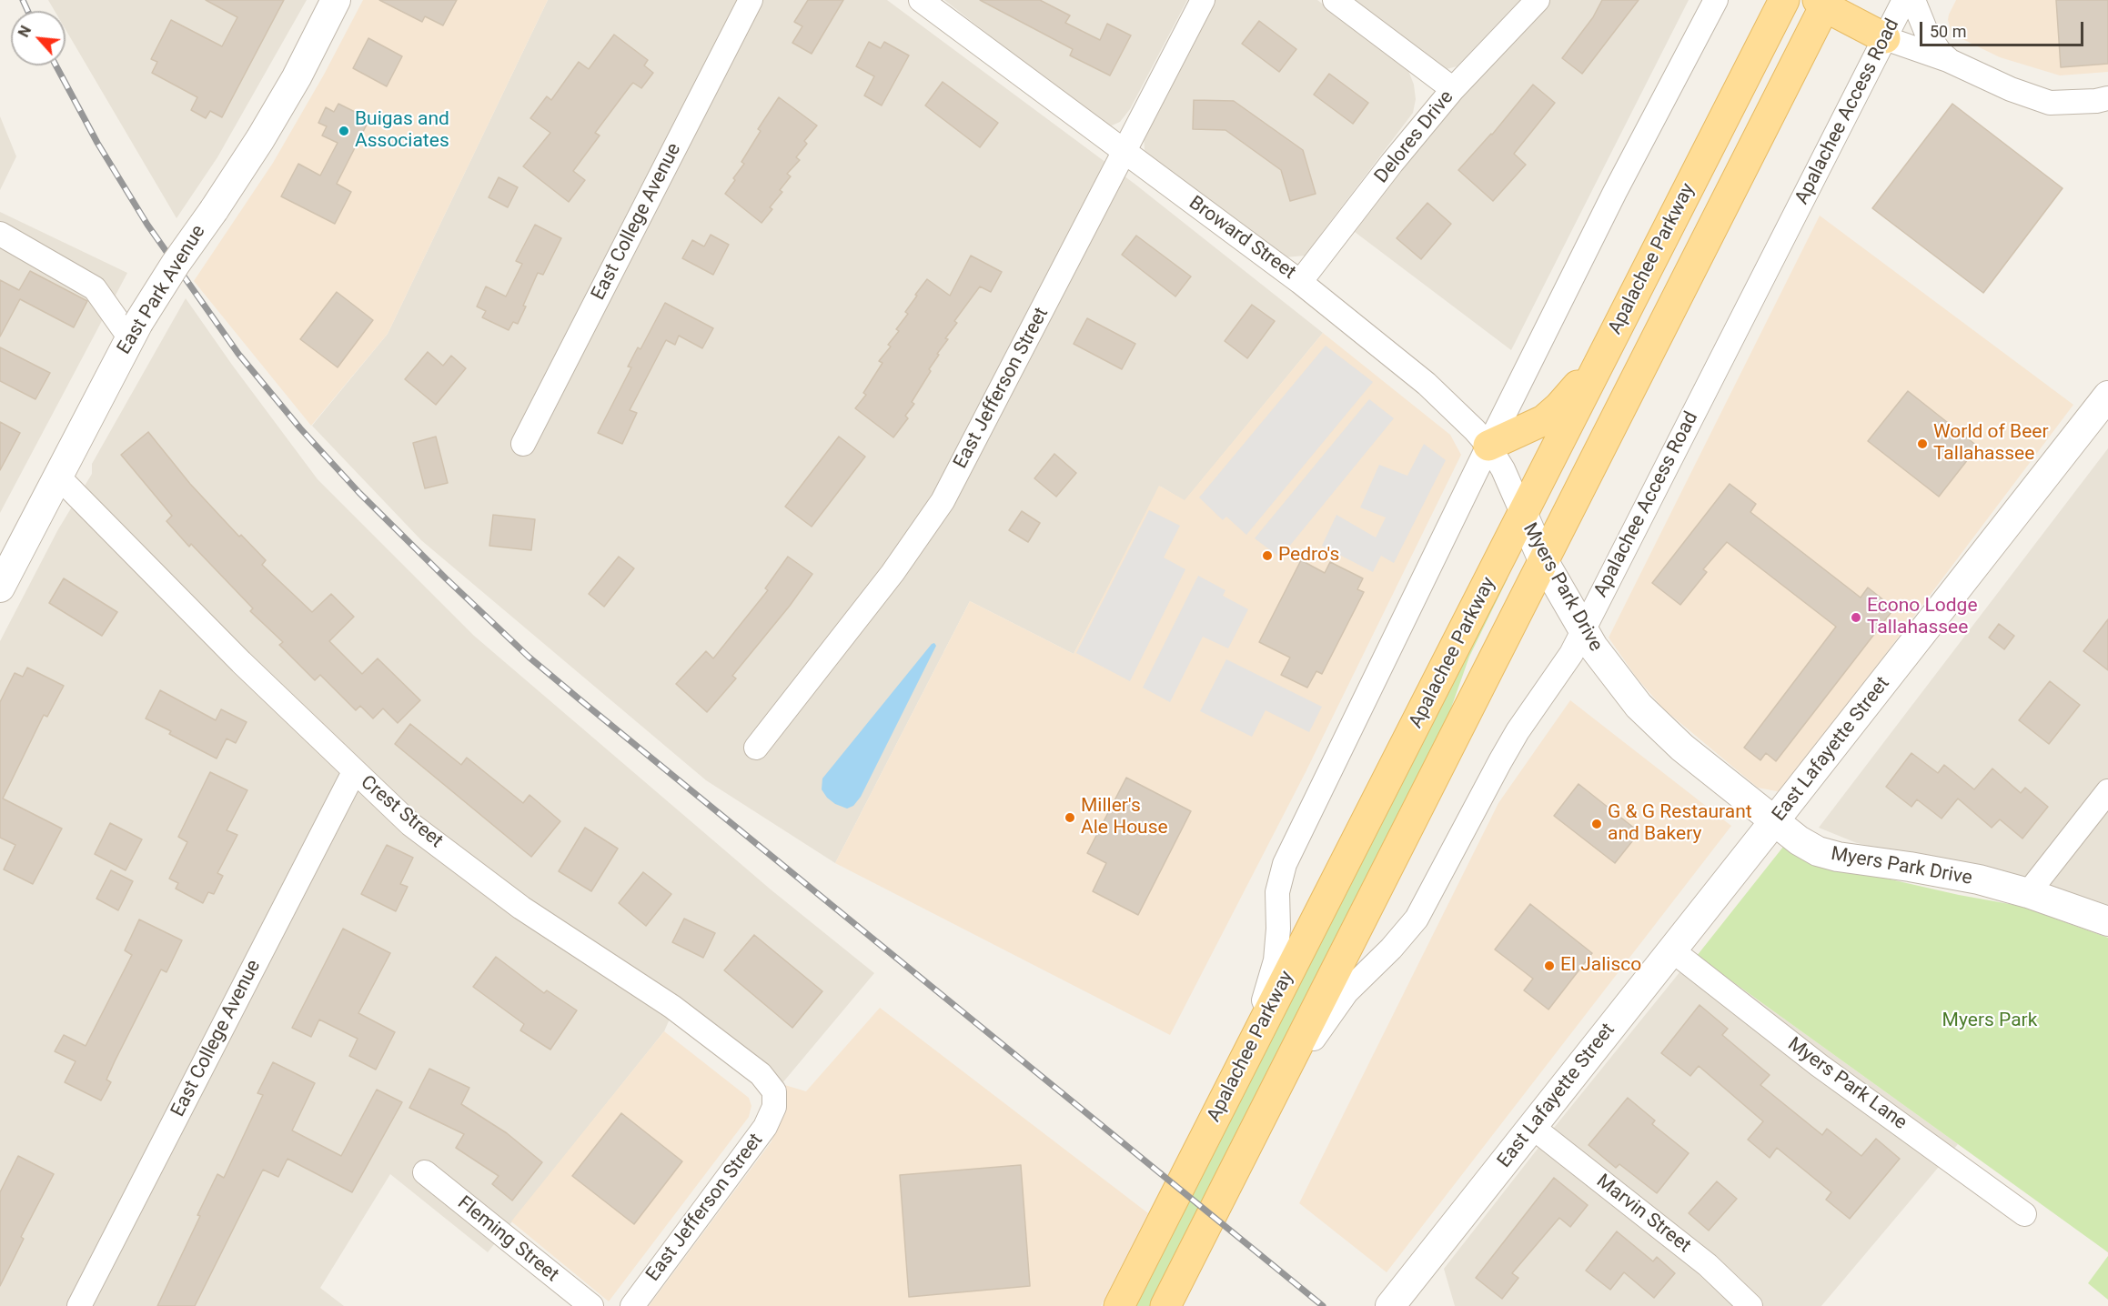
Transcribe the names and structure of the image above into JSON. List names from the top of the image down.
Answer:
{
  "streets": {
    "main road": ["Apalachee Parkway"],
    "street": [
      "Apalachee Access Road",
      "Delores Drive",
      "East College Avenue",
      "Broward Street",
      "East Park Avenue",
      "East Jefferson Street",
      "Myers Park Drive",
      "East Lafayette Street",
      "Crest Street",
      "Myers Park Lane",
      "Marvin Street",
      "Fleming Street"
    ]
  },
  "crossings": [
    ["Apalachee Access Road", "Apalachee Parkway"],
    ["Apalachee Access Road", "Myers Park Drive"],
    ["Delores Drive", "Broward Street"],
    ["East College Avenue", "Crest Street"],
    ["Broward Street", "Apalachee Parkway"],
    ["Broward Street", "East Jefferson Street"],
    ["Broward Street", "Myers Park Drive"],
    ["Apalachee Parkway", "Myers Park Drive"],
    ["East Park Avenue", "Crest Street"],
    ["East Jefferson Street", "Crest Street"],
    ["Myers Park Drive", "East Lafayette Street"],
    ["East Lafayette Street", "Myers Park Lane"],
    ["East Lafayette Street", "Marvin Street"]
  ],
  "parks": ["Myers Park"],
  "places": [
    "Buigas and Associates",
    "World of Beer Tallahassee",
    "Pedro's",
    "Econo Lodge Tallahassee",
    "Miller's Ale House",
    "G & G Restaurant and Bakery",
    "El Jalisco"
  ],
  "scale_bar": "50 m",
  "north": "top left"
}
